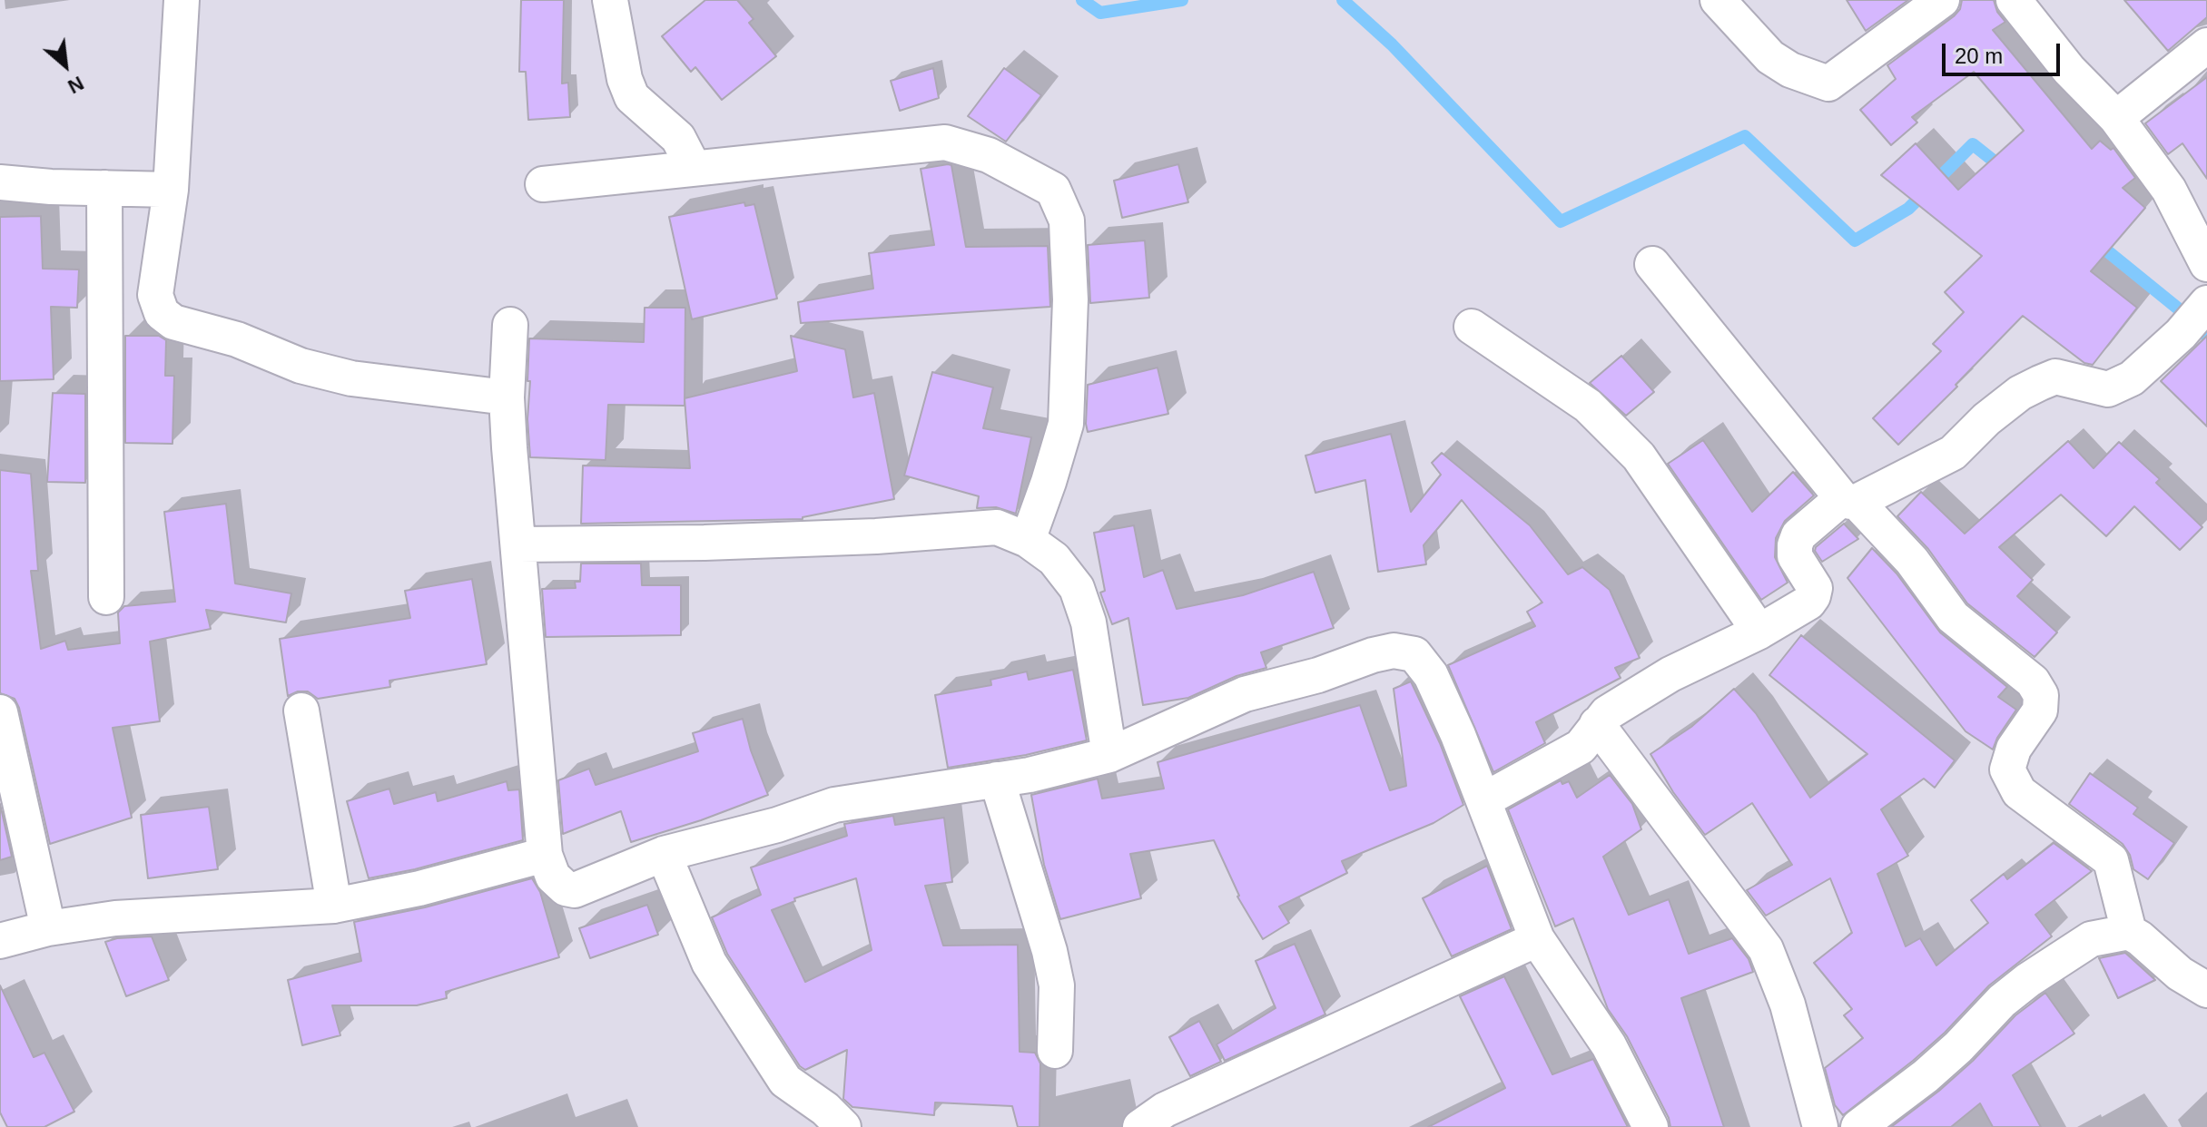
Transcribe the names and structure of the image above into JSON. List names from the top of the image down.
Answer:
{
  "scale_bar": "20 m",
  "north": "bottom right"
}
